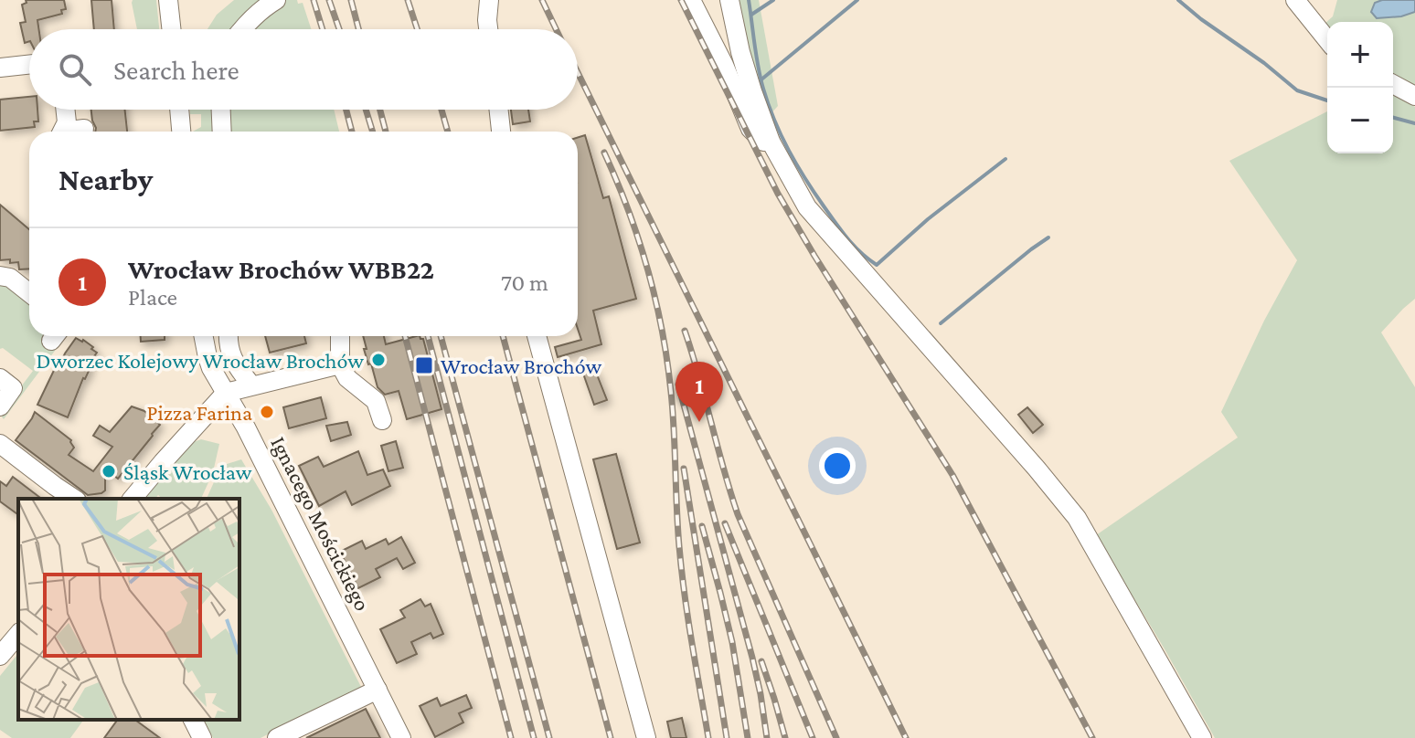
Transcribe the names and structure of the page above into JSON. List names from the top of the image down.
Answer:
{
  "streets": {
    "street": ["Ignacego Mościckiego"]
  },
  "places": {
    "other": ["Dworzec Kolejowy Wrocław Brochów", "Pizza Farina", "Śląsk Wrocław"],
    "transit": ["Wrocław Brochów"]
  },
  "page": {
    "map_buttons": ["+", "−"],
    "search": "Search here",
    "heading": "Nearby",
    "list": [
      {
        "mark": "1",
        "name": "Wrocław Brochów WBB22",
        "note": "Place",
        "value": "70 m"
      }
    ],
    "pins": "1"
  }
}
